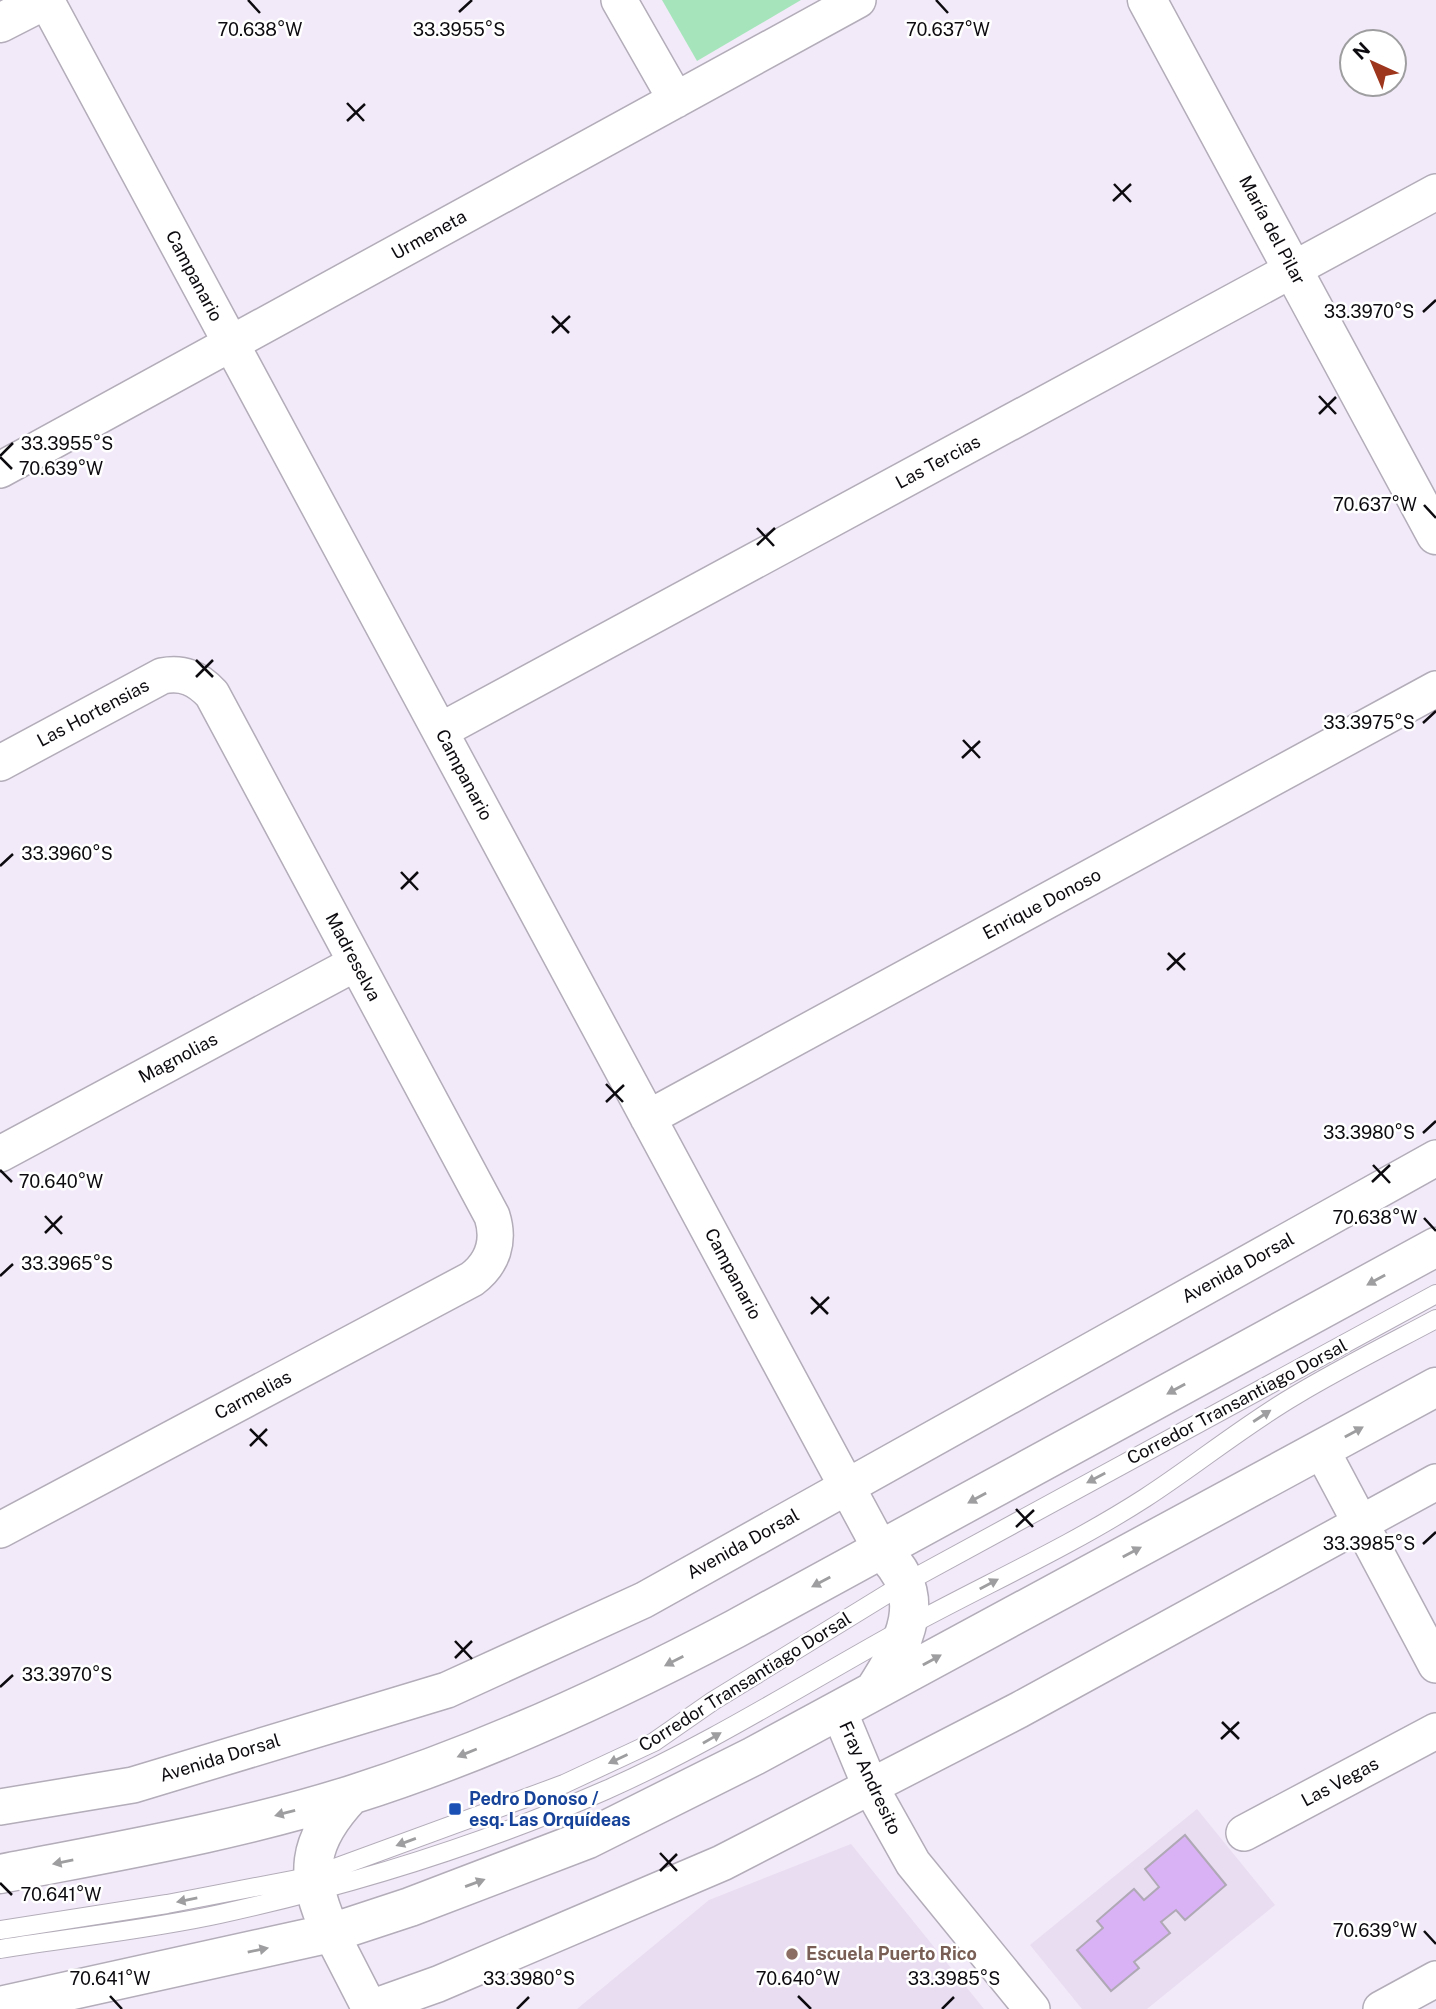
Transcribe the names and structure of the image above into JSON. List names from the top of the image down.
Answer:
{
  "streets": {
    "main road": ["María del Pilar"],
    "street": [
      "Urmeneta",
      "Campanario",
      "Las Tercias",
      "Las Hortensias",
      "Enrique Donoso",
      "Madreselva",
      "Magnolias",
      "Avenida Dorsal",
      "Carmelias",
      "Fray Andresito",
      "Las Vegas"
    ],
    "lane": ["Corredor Transantiago Dorsal"]
  },
  "crossings": [
    ["María del Pilar", "Las Tercias"],
    ["Urmeneta", "Campanario"],
    ["Campanario", "Las Tercias"],
    ["Campanario", "Enrique Donoso"],
    ["Campanario", "Avenida Dorsal"],
    ["Las Hortensias", "Madreselva"],
    ["Madreselva", "Magnolias"],
    ["Madreselva", "Carmelias"]
  ],
  "places": {
    "transit": ["Pedro Donoso / esq. Las Orquídeas"],
    "other": ["Escuela Puerto Rico"]
  },
  "north": "top left",
  "coordinates": [
    "33.3955°S",
    "70.638°W",
    "70.637°W",
    "33.3970°S",
    "70.639°W",
    "33.3975°S",
    "33.3960°S",
    "33.3980°S",
    "70.640°W",
    "33.3965°S",
    "33.3985°S",
    "70.641°W"
  ]
}
